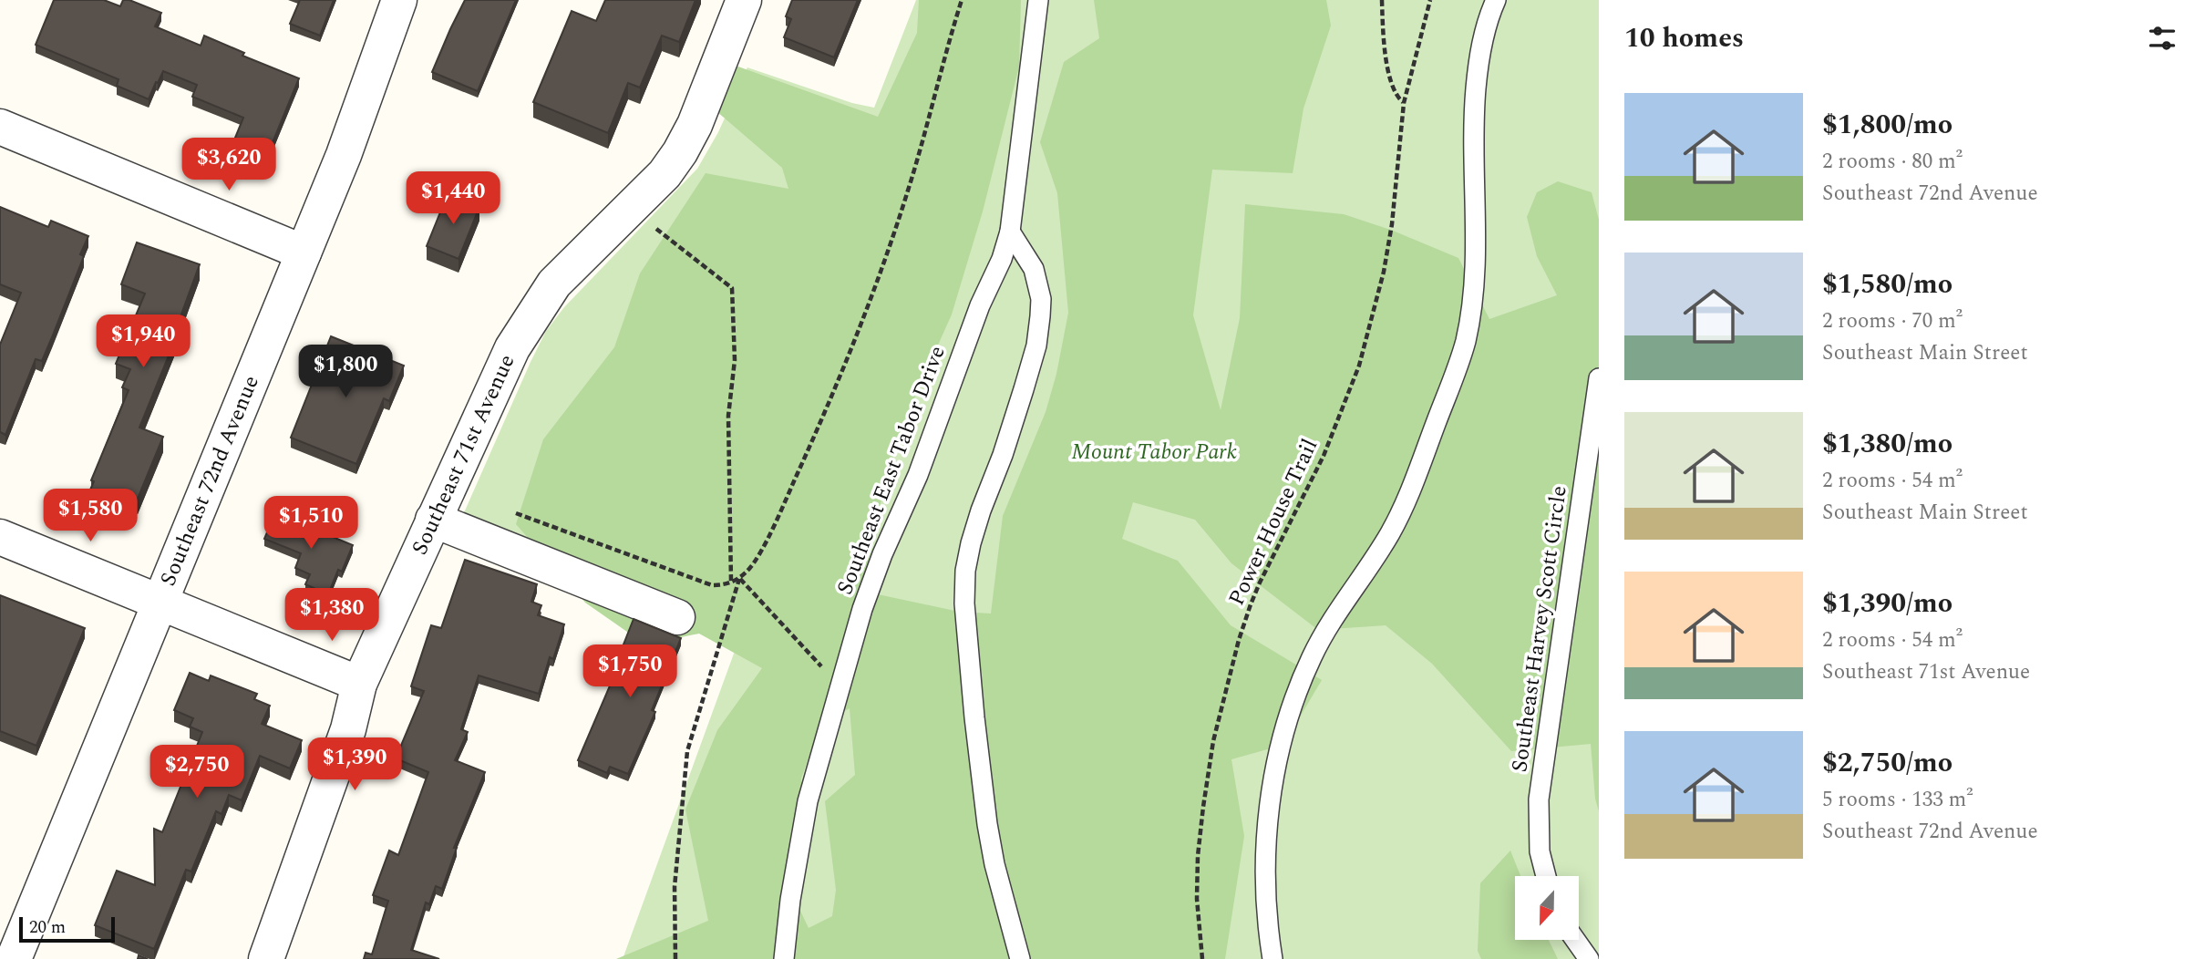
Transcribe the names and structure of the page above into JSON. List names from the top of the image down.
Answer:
{
  "streets": {
    "street": ["Southeast 71st Avenue", "Southeast 72nd Avenue"],
    "lane": ["Southeast East Tabor Drive", "Southeast Harvey Scott Circle"],
    "path": ["Power House Trail"]
  },
  "parks": ["Mount Tabor Park"],
  "scale_bar": "20 m",
  "north": "bottom",
  "page": {
    "heading": "10 homes",
    "list": [
      {
        "name": "$1,800/mo",
        "note": "2 rooms · 80 m² · Southeast 72nd Avenue"
      },
      {
        "name": "$1,580/mo",
        "note": "2 rooms · 70 m² · Southeast Main Street"
      },
      {
        "name": "$1,380/mo",
        "note": "2 rooms · 54 m² · Southeast Main Street"
      },
      {
        "name": "$1,390/mo",
        "note": "2 rooms · 54 m² · Southeast 71st Avenue"
      },
      {
        "name": "$2,750/mo",
        "note": "5 rooms · 133 m² · Southeast 72nd Avenue"
      }
    ],
    "price": [
      "$3,620",
      "$1,440",
      "$1,940",
      "$1,800",
      "$1,580",
      "$1,510",
      "$1,380",
      "$1,750",
      "$1,390",
      "$2,750"
    ],
    "scale": "20 m"
  }
}
